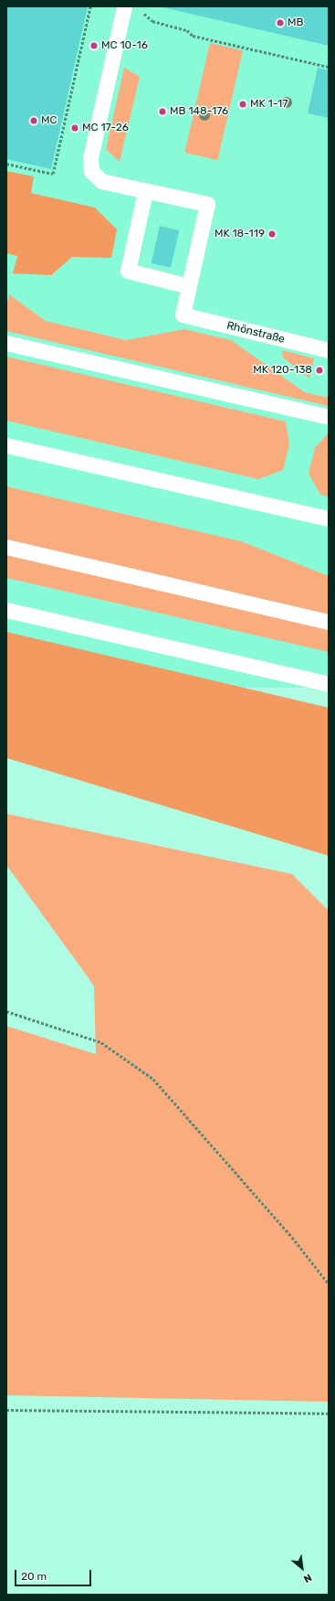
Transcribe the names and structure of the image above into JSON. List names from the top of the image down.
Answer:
{
  "streets": {
    "lane": ["Rhönstraße"]
  },
  "places": [
    "MB",
    "MC 10-16",
    "MK 1-17",
    "MB 148-176",
    "MC",
    "MC 17-26",
    "MK 18-119",
    "MK 120-138"
  ],
  "scale_bar": "20 m",
  "north": "bottom right"
}
